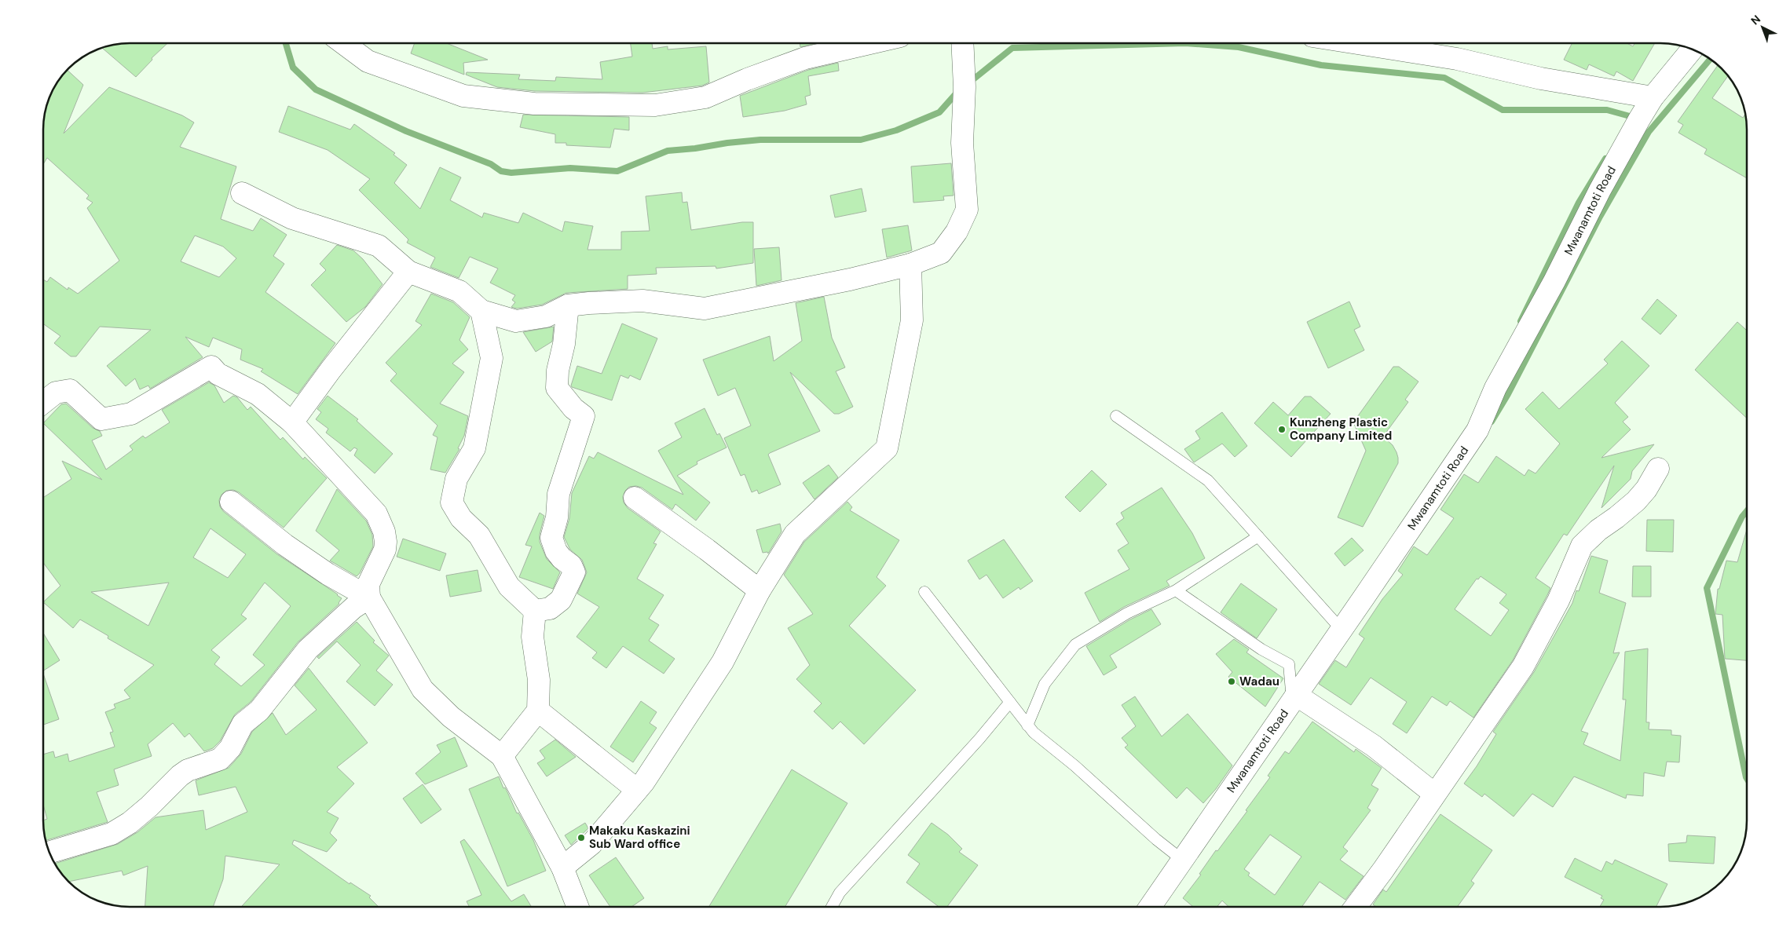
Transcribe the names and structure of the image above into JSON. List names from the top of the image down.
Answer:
{
  "streets": {
    "street": ["Mwanamtoti Road"]
  },
  "places": ["Kunzheng Plastic Company Limited", "Wadau", "Makaku Kaskazini Sub Ward office"],
  "north": "top left"
}
